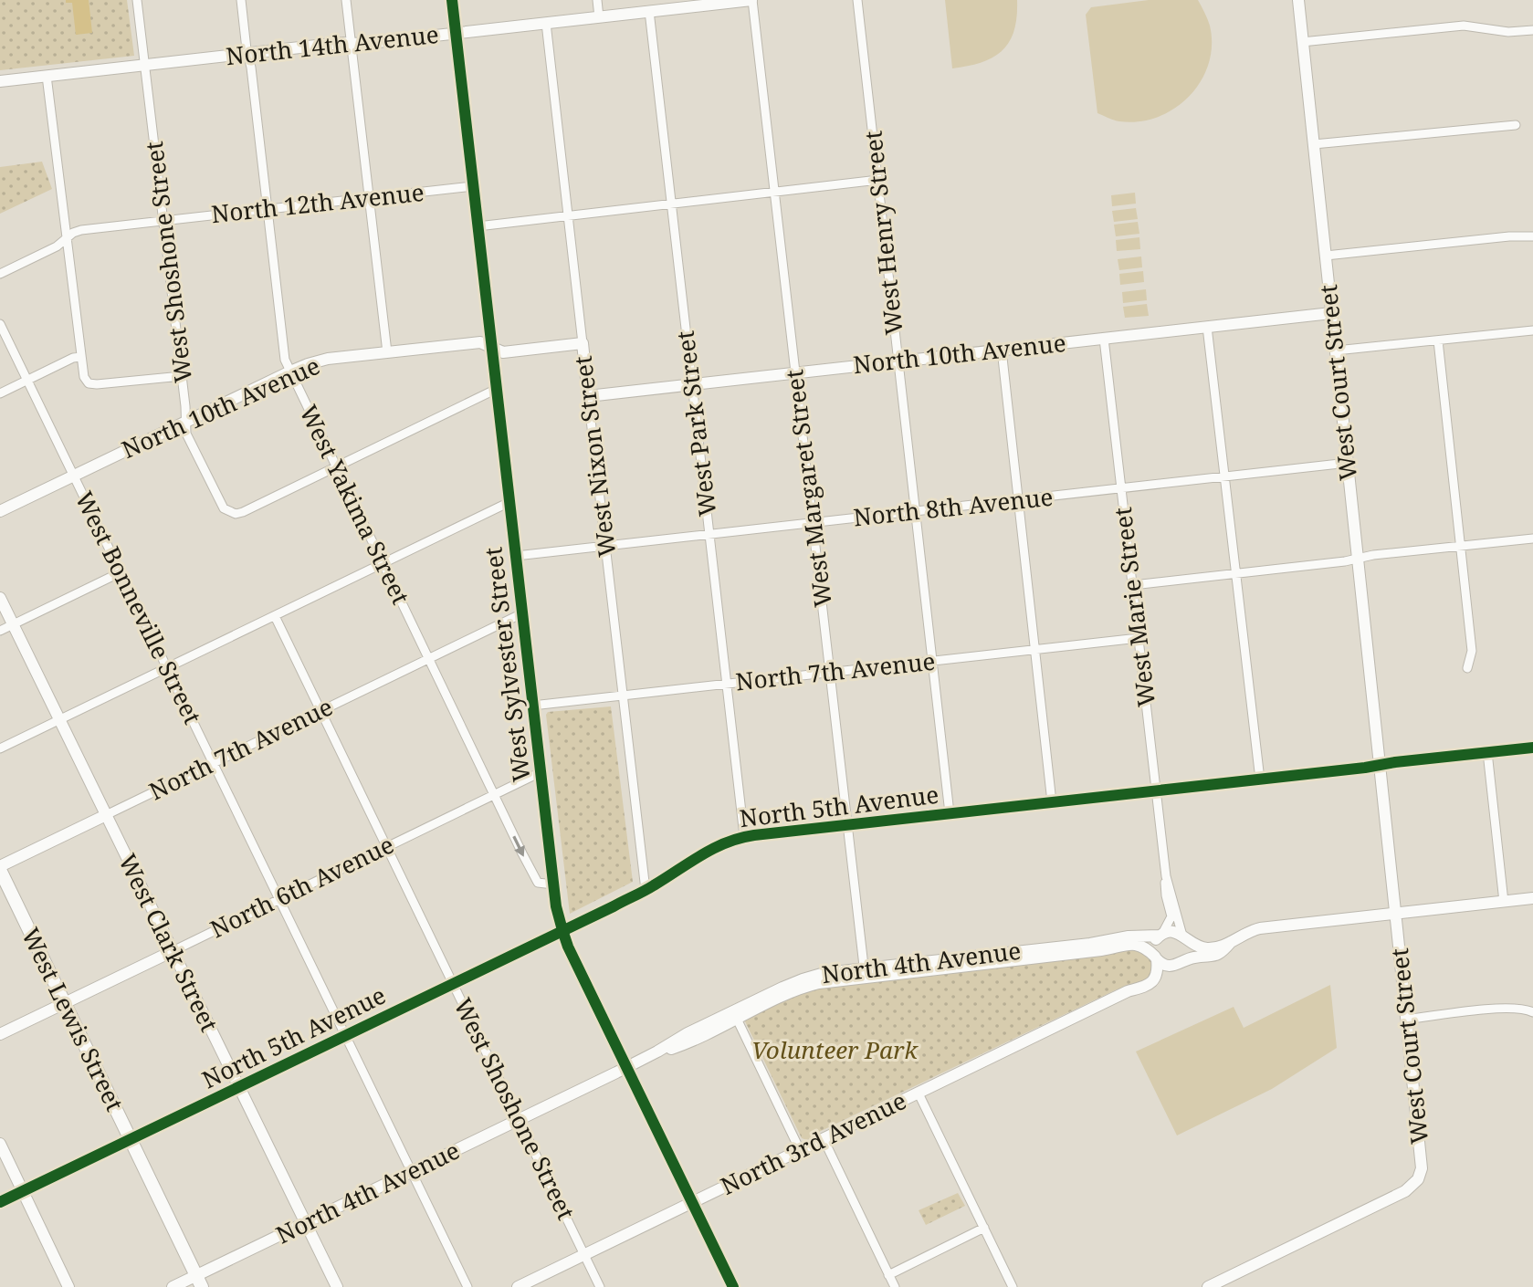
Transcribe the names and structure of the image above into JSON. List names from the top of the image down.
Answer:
{
  "streets": {
    "main road": ["West Lewis Street"],
    "street": [
      "North 14th Avenue",
      "North 12th Avenue",
      "West Henry Street",
      "West Shoshone Street",
      "North 10th Avenue",
      "West Court Street",
      "West Park Street",
      "West Nixon Street",
      "West Margaret Street",
      "West Yakima Street",
      "North 8th Avenue",
      "West Marie Street",
      "West Bonneville Street",
      "West Sylvester Street",
      "North 7th Avenue",
      "North 5th Avenue",
      "North 6th Avenue",
      "West Clark Street",
      "North 4th Avenue",
      "North 3rd Avenue"
    ]
  },
  "crossings": [
    ["North 14th Avenue", "West Shoshone Street"],
    ["North 14th Avenue", "West Park Street"],
    ["North 14th Avenue", "West Nixon Street"],
    ["North 14th Avenue", "West Margaret Street"],
    ["North 14th Avenue", "West Yakima Street"],
    ["North 14th Avenue", "West Sylvester Street"],
    ["North 12th Avenue", "West Shoshone Street"],
    ["North 12th Avenue", "West Yakima Street"],
    ["North 12th Avenue", "West Sylvester Street"],
    ["West Henry Street", "North 10th Avenue"],
    ["West Henry Street", "North 8th Avenue"],
    ["West Henry Street", "North 7th Avenue"],
    ["West Henry Street", "North 5th Avenue"],
    ["West Shoshone Street", "North 10th Avenue"],
    ["West Shoshone Street", "West Yakima Street"],
    ["West Shoshone Street", "North 7th Avenue"],
    ["West Shoshone Street", "North 5th Avenue"],
    ["West Shoshone Street", "North 6th Avenue"],
    ["West Shoshone Street", "North 4th Avenue"],
    ["West Shoshone Street", "North 3rd Avenue"],
    ["North 10th Avenue", "West Court Street"],
    ["North 10th Avenue", "West Park Street"],
    ["North 10th Avenue", "West Nixon Street"],
    ["North 10th Avenue", "West Margaret Street"],
    ["North 10th Avenue", "West Yakima Street"],
    ["North 10th Avenue", "West Marie Street"],
    ["North 10th Avenue", "West Bonneville Street"],
    ["North 10th Avenue", "West Sylvester Street"],
    ["West Court Street", "North 8th Avenue"],
    ["West Court Street", "North 5th Avenue"],
    ["West Park Street", "North 8th Avenue"],
    ["West Park Street", "North 7th Avenue"],
    ["West Park Street", "North 5th Avenue"],
    ["West Nixon Street", "North 8th Avenue"],
    ["West Nixon Street", "North 7th Avenue"],
    ["West Nixon Street", "North 5th Avenue"],
    ["West Margaret Street", "North 8th Avenue"],
    ["West Margaret Street", "North 7th Avenue"],
    ["West Margaret Street", "North 5th Avenue"],
    ["West Margaret Street", "North 4th Avenue"],
    ["West Yakima Street", "West Sylvester Street"],
    ["West Yakima Street", "North 7th Avenue"],
    ["West Yakima Street", "North 6th Avenue"],
    ["North 8th Avenue", "West Marie Street"],
    ["North 8th Avenue", "West Sylvester Street"],
    ["West Marie Street", "North 7th Avenue"],
    ["West Marie Street", "North 5th Avenue"],
    ["West Marie Street", "North 4th Avenue"],
    ["West Marie Street", "North 3rd Avenue"],
    ["West Bonneville Street", "North 7th Avenue"],
    ["West Bonneville Street", "North 5th Avenue"],
    ["West Bonneville Street", "North 6th Avenue"],
    ["West Bonneville Street", "North 4th Avenue"],
    ["West Sylvester Street", "North 7th Avenue"],
    ["West Sylvester Street", "North 5th Avenue"],
    ["West Sylvester Street", "North 6th Avenue"],
    ["West Sylvester Street", "North 4th Avenue"],
    ["West Sylvester Street", "North 3rd Avenue"],
    ["North 7th Avenue", "West Clark Street"],
    ["North 7th Avenue", "West Lewis Street"],
    ["North 5th Avenue", "West Clark Street"],
    ["North 5th Avenue", "West Lewis Street"],
    ["North 6th Avenue", "West Clark Street"],
    ["North 6th Avenue", "West Lewis Street"],
    ["West Clark Street", "North 4th Avenue"],
    ["North 4th Avenue", "West Lewis Street"],
    ["North 4th Avenue", "North 3rd Avenue"]
  ],
  "parks": ["Volunteer Park"]
}
